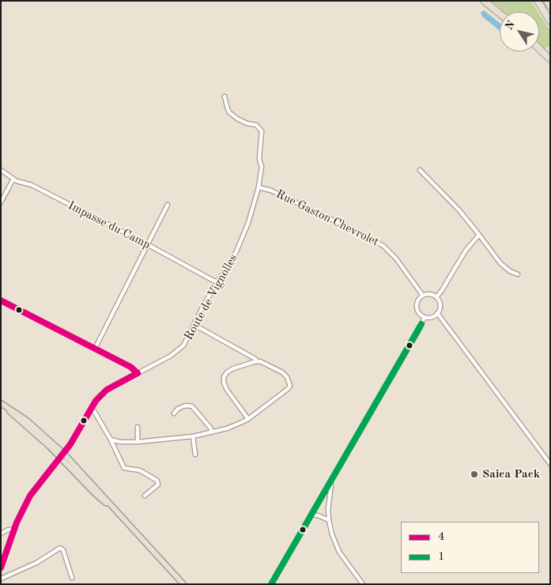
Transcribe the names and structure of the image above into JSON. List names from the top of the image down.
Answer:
{
  "streets": {
    "street": ["Rue Gaston Chevrolet", "Impasse du Camp", "Route de Vignolles"]
  },
  "crossings": [
    ["Rue Gaston Chevrolet", "Route de Vignolles"],
    ["Impasse du Camp", "Route de Vignolles"]
  ],
  "places": ["Saica Pack"],
  "lines": ["transit line 4", "transit line 1"],
  "legend": ["4", "1"],
  "north": "top left"
}
